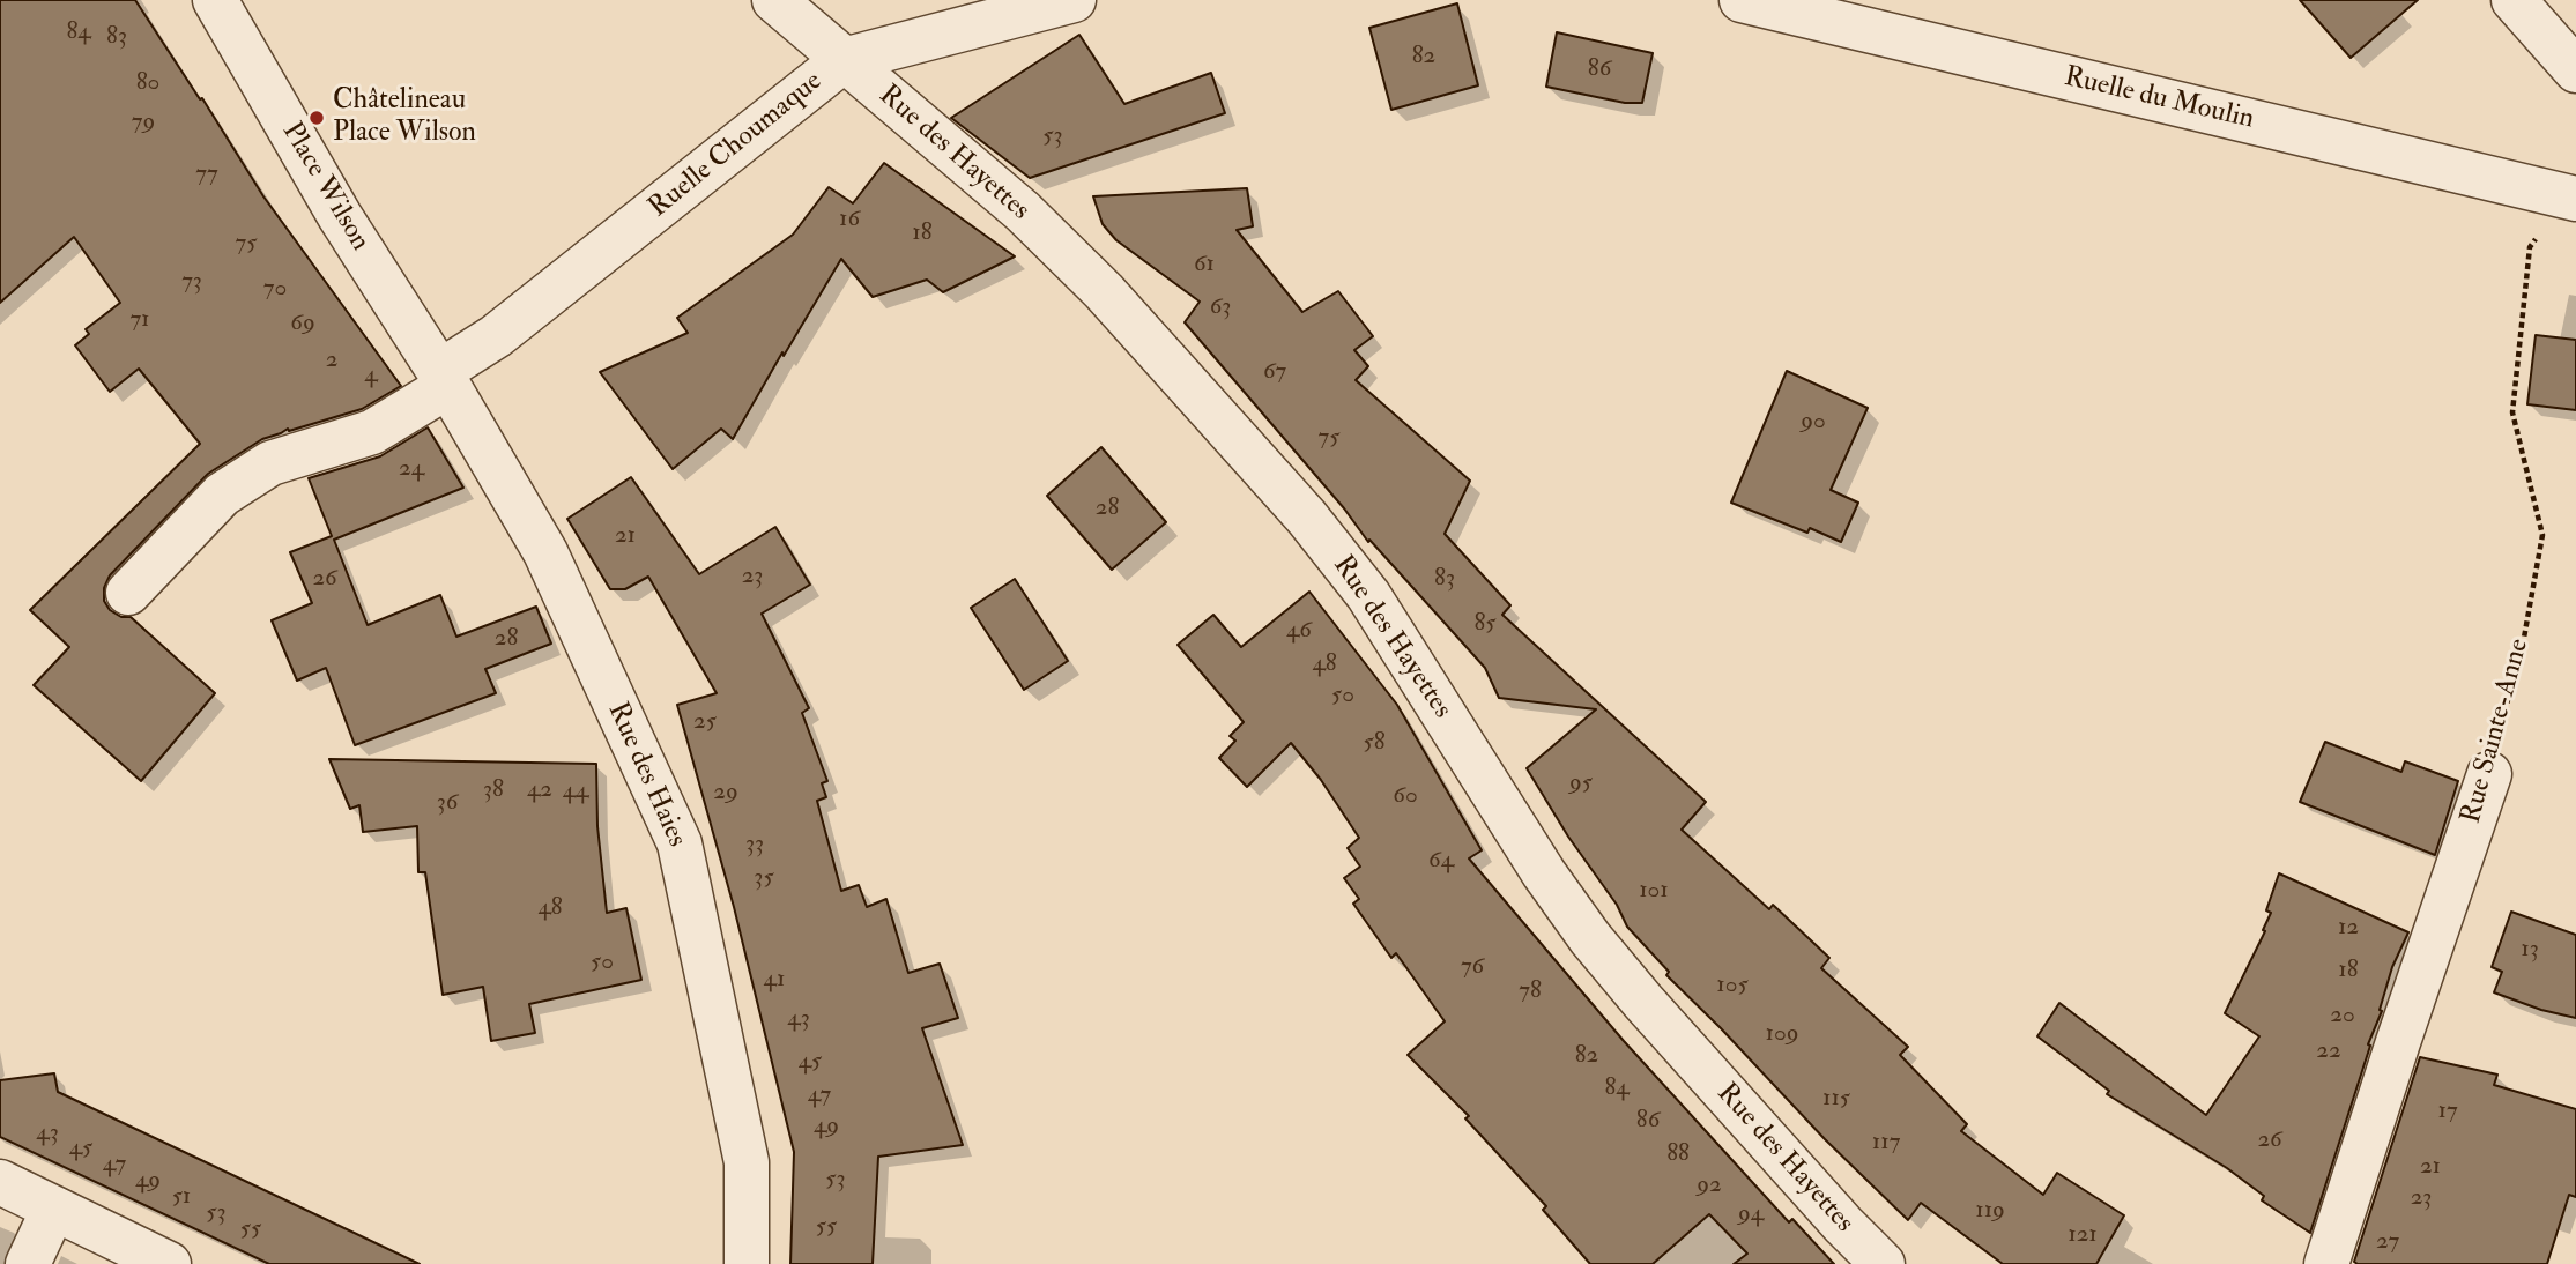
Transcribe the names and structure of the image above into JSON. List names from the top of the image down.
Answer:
{
  "streets": {
    "street": [
      "Ruelle du Moulin",
      "Ruelle Choumaque",
      "Rue des Hayettes",
      "Place Wilson",
      "Rue Sainte-Anne",
      "Rue des Haies"
    ]
  },
  "crossings": [
    ["Ruelle du Moulin", "Rue Sainte-Anne"],
    ["Ruelle Choumaque", "Rue des Hayettes"],
    ["Ruelle Choumaque", "Place Wilson"],
    ["Ruelle Choumaque", "Rue des Haies"],
    ["Place Wilson", "Rue des Haies"]
  ],
  "places": ["Châtelineau Place Wilson"],
  "house_numbers": [
    "84",
    "83",
    "82",
    "86",
    "80",
    "79",
    "53",
    "77",
    "16",
    "18",
    "75",
    "61",
    "73",
    "70",
    "63",
    "71",
    "69",
    "2",
    "67",
    "4",
    "90",
    "75",
    "24",
    "28",
    "21",
    "23",
    "26",
    "83",
    "85",
    "46",
    "28",
    "48",
    "50",
    "25",
    "58",
    "95",
    "38",
    "42",
    "44",
    "29",
    "60",
    "36",
    "33",
    "64",
    "35",
    "101",
    "48",
    "12",
    "13",
    "50",
    "76",
    "18",
    "41",
    "105",
    "78",
    "20",
    "43",
    "109",
    "22",
    "82",
    "45",
    "84",
    "47",
    "115",
    "17",
    "86",
    "49",
    "43",
    "26",
    "117",
    "45",
    "88",
    "47",
    "21",
    "53",
    "49",
    "92",
    "51",
    "23",
    "119",
    "53",
    "94",
    "55",
    "55",
    "121",
    "27"
  ]
}
